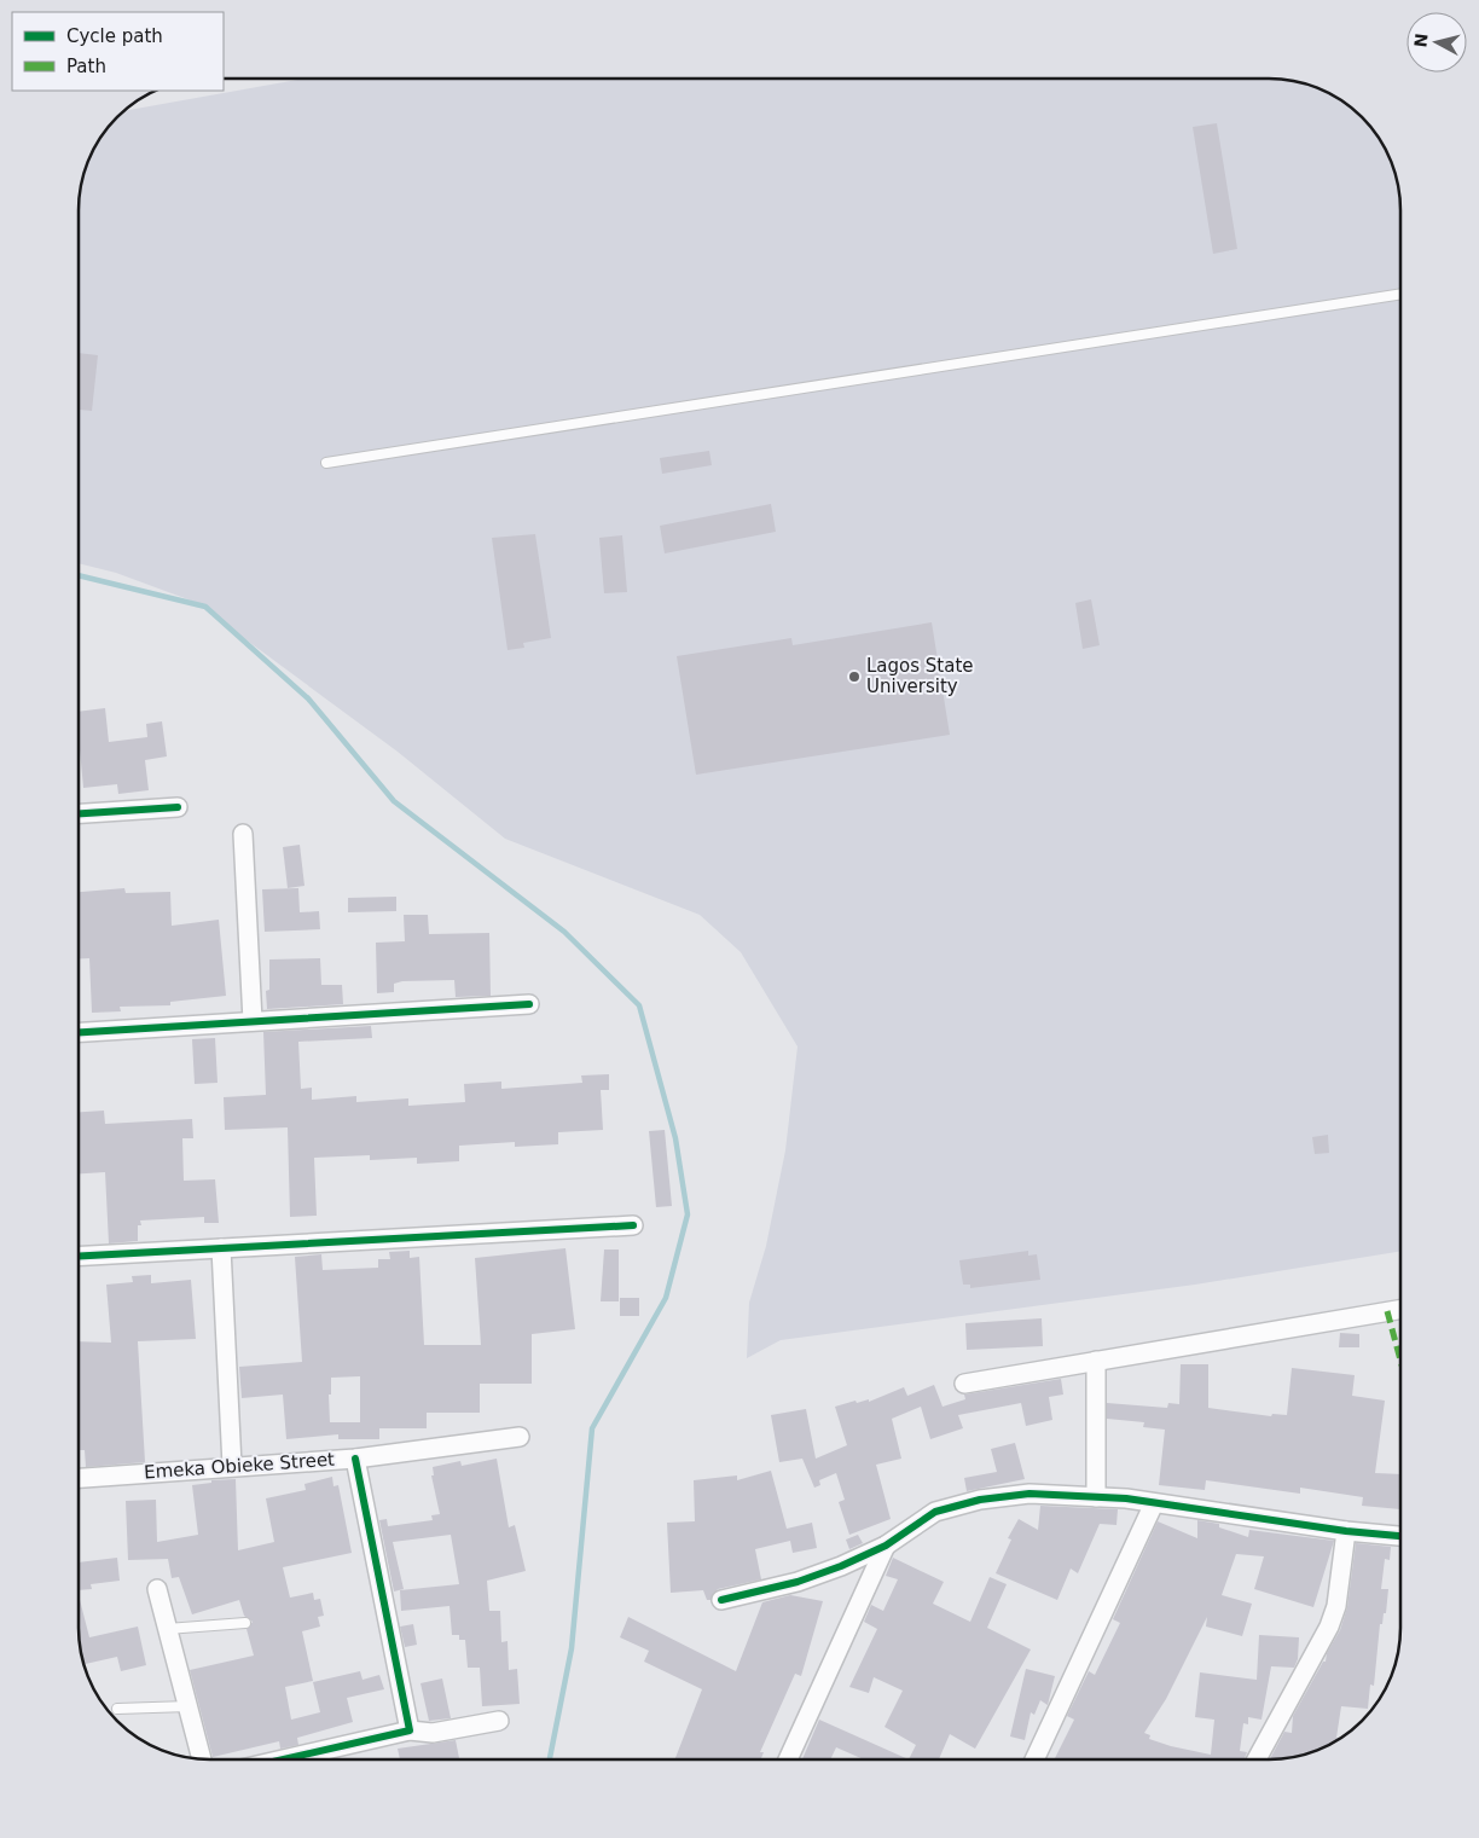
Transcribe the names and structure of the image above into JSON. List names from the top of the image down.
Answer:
{
  "streets": {
    "street": ["Emeka Obieke Street"]
  },
  "places": ["Lagos State University"],
  "legend": ["Cycle path", "Path"],
  "north": "left"
}
